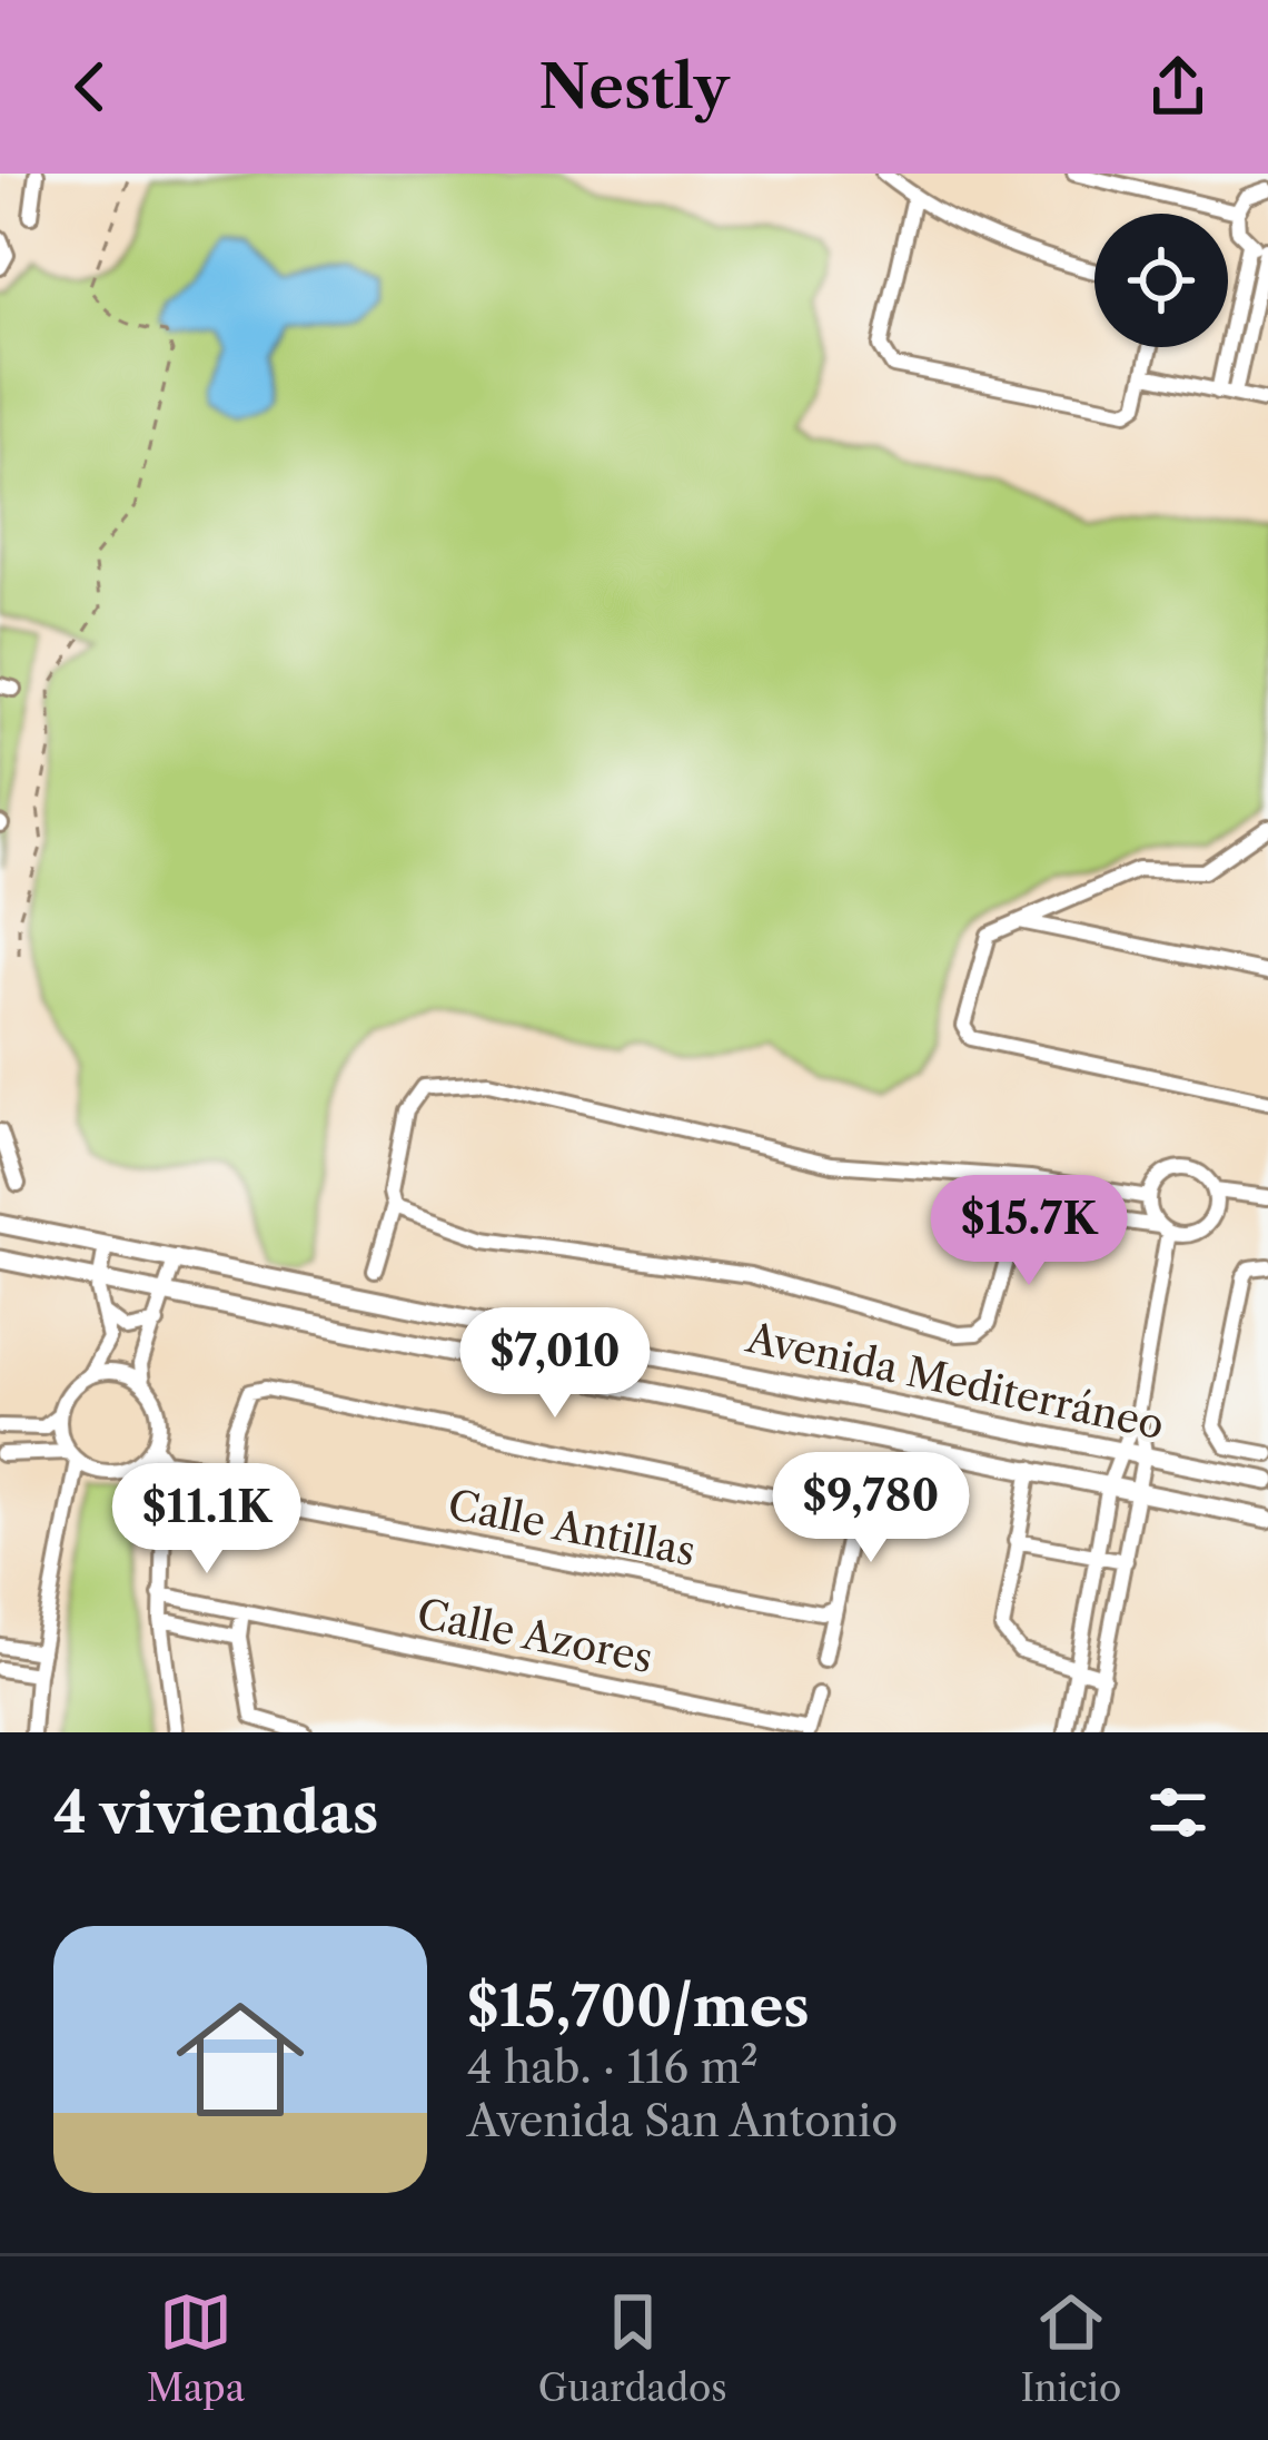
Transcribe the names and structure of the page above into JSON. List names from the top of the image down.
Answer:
{
  "streets": {
    "street": ["Avenida Mediterráneo", "Calle Antillas", "Calle Azores"]
  },
  "page": {
    "header": "Nestly",
    "price": [
      "$15.7K",
      "$7,010",
      "$9,780",
      "$11.1K"
    ],
    "heading": "4 viviendas",
    "list": [
      {
        "name": "$15,700/mes",
        "note": "4 hab. · 116 m² · Avenida San Antonio"
      }
    ],
    "tabs": ["Mapa", "Guardados", "Inicio"]
  }
}
